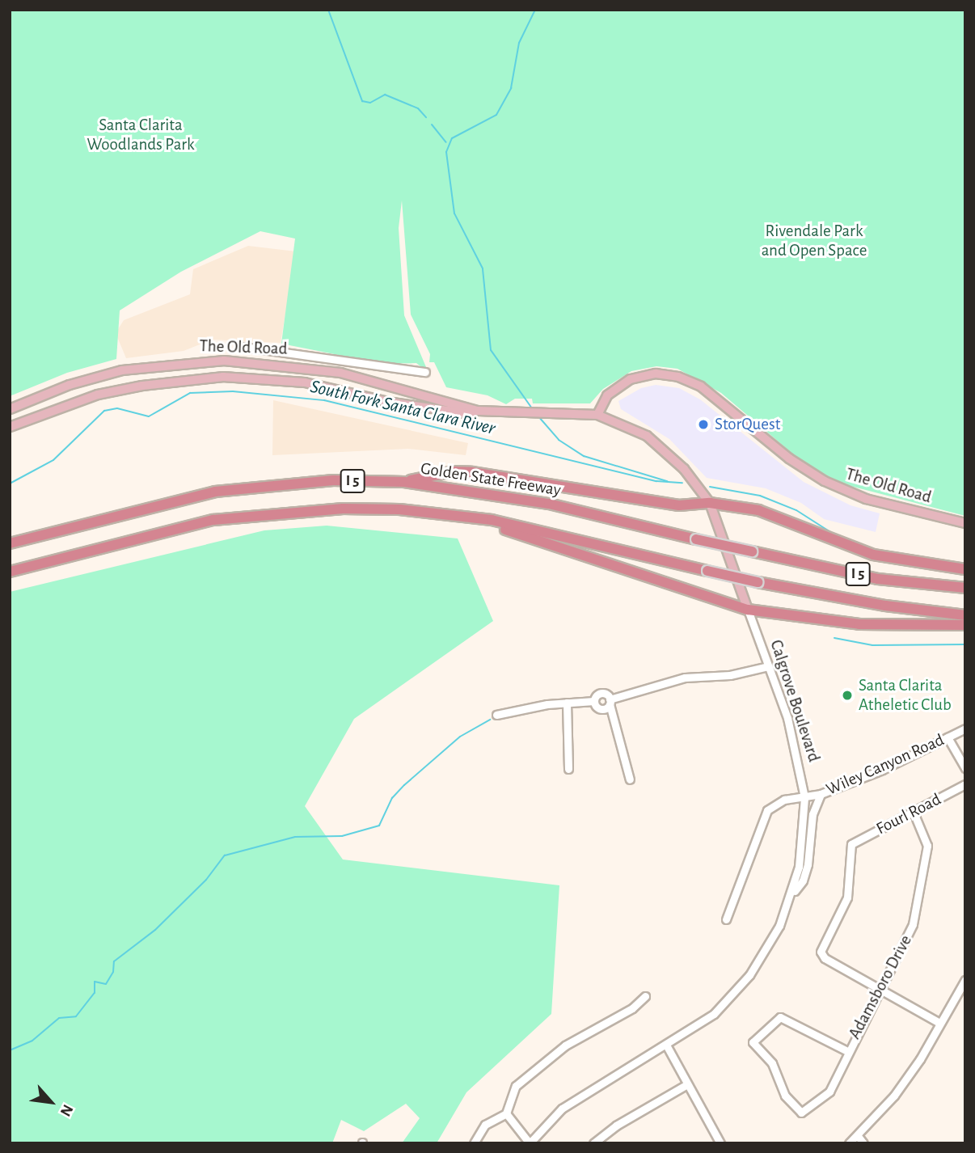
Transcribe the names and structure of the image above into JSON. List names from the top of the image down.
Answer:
{
  "streets": {
    "highway": ["Golden State Freeway", "I 5"],
    "main road": ["The Old Road", "Calgrove Boulevard"],
    "street": ["Wiley Canyon Road", "Fourl Road", "Adamsboro Drive"]
  },
  "crossings": [
    ["The Old Road", "Calgrove Boulevard"],
    ["Calgrove Boulevard", "Wiley Canyon Road"],
    ["Fourl Road", "Adamsboro Drive"]
  ],
  "water": ["South Fork Santa Clara River"],
  "parks": ["Santa Clarita Woodlands Park", "Rivendale Park and Open Space"],
  "places": ["StorQuest", "Santa Clarita Atheletic Club"],
  "north": "bottom right"
}
